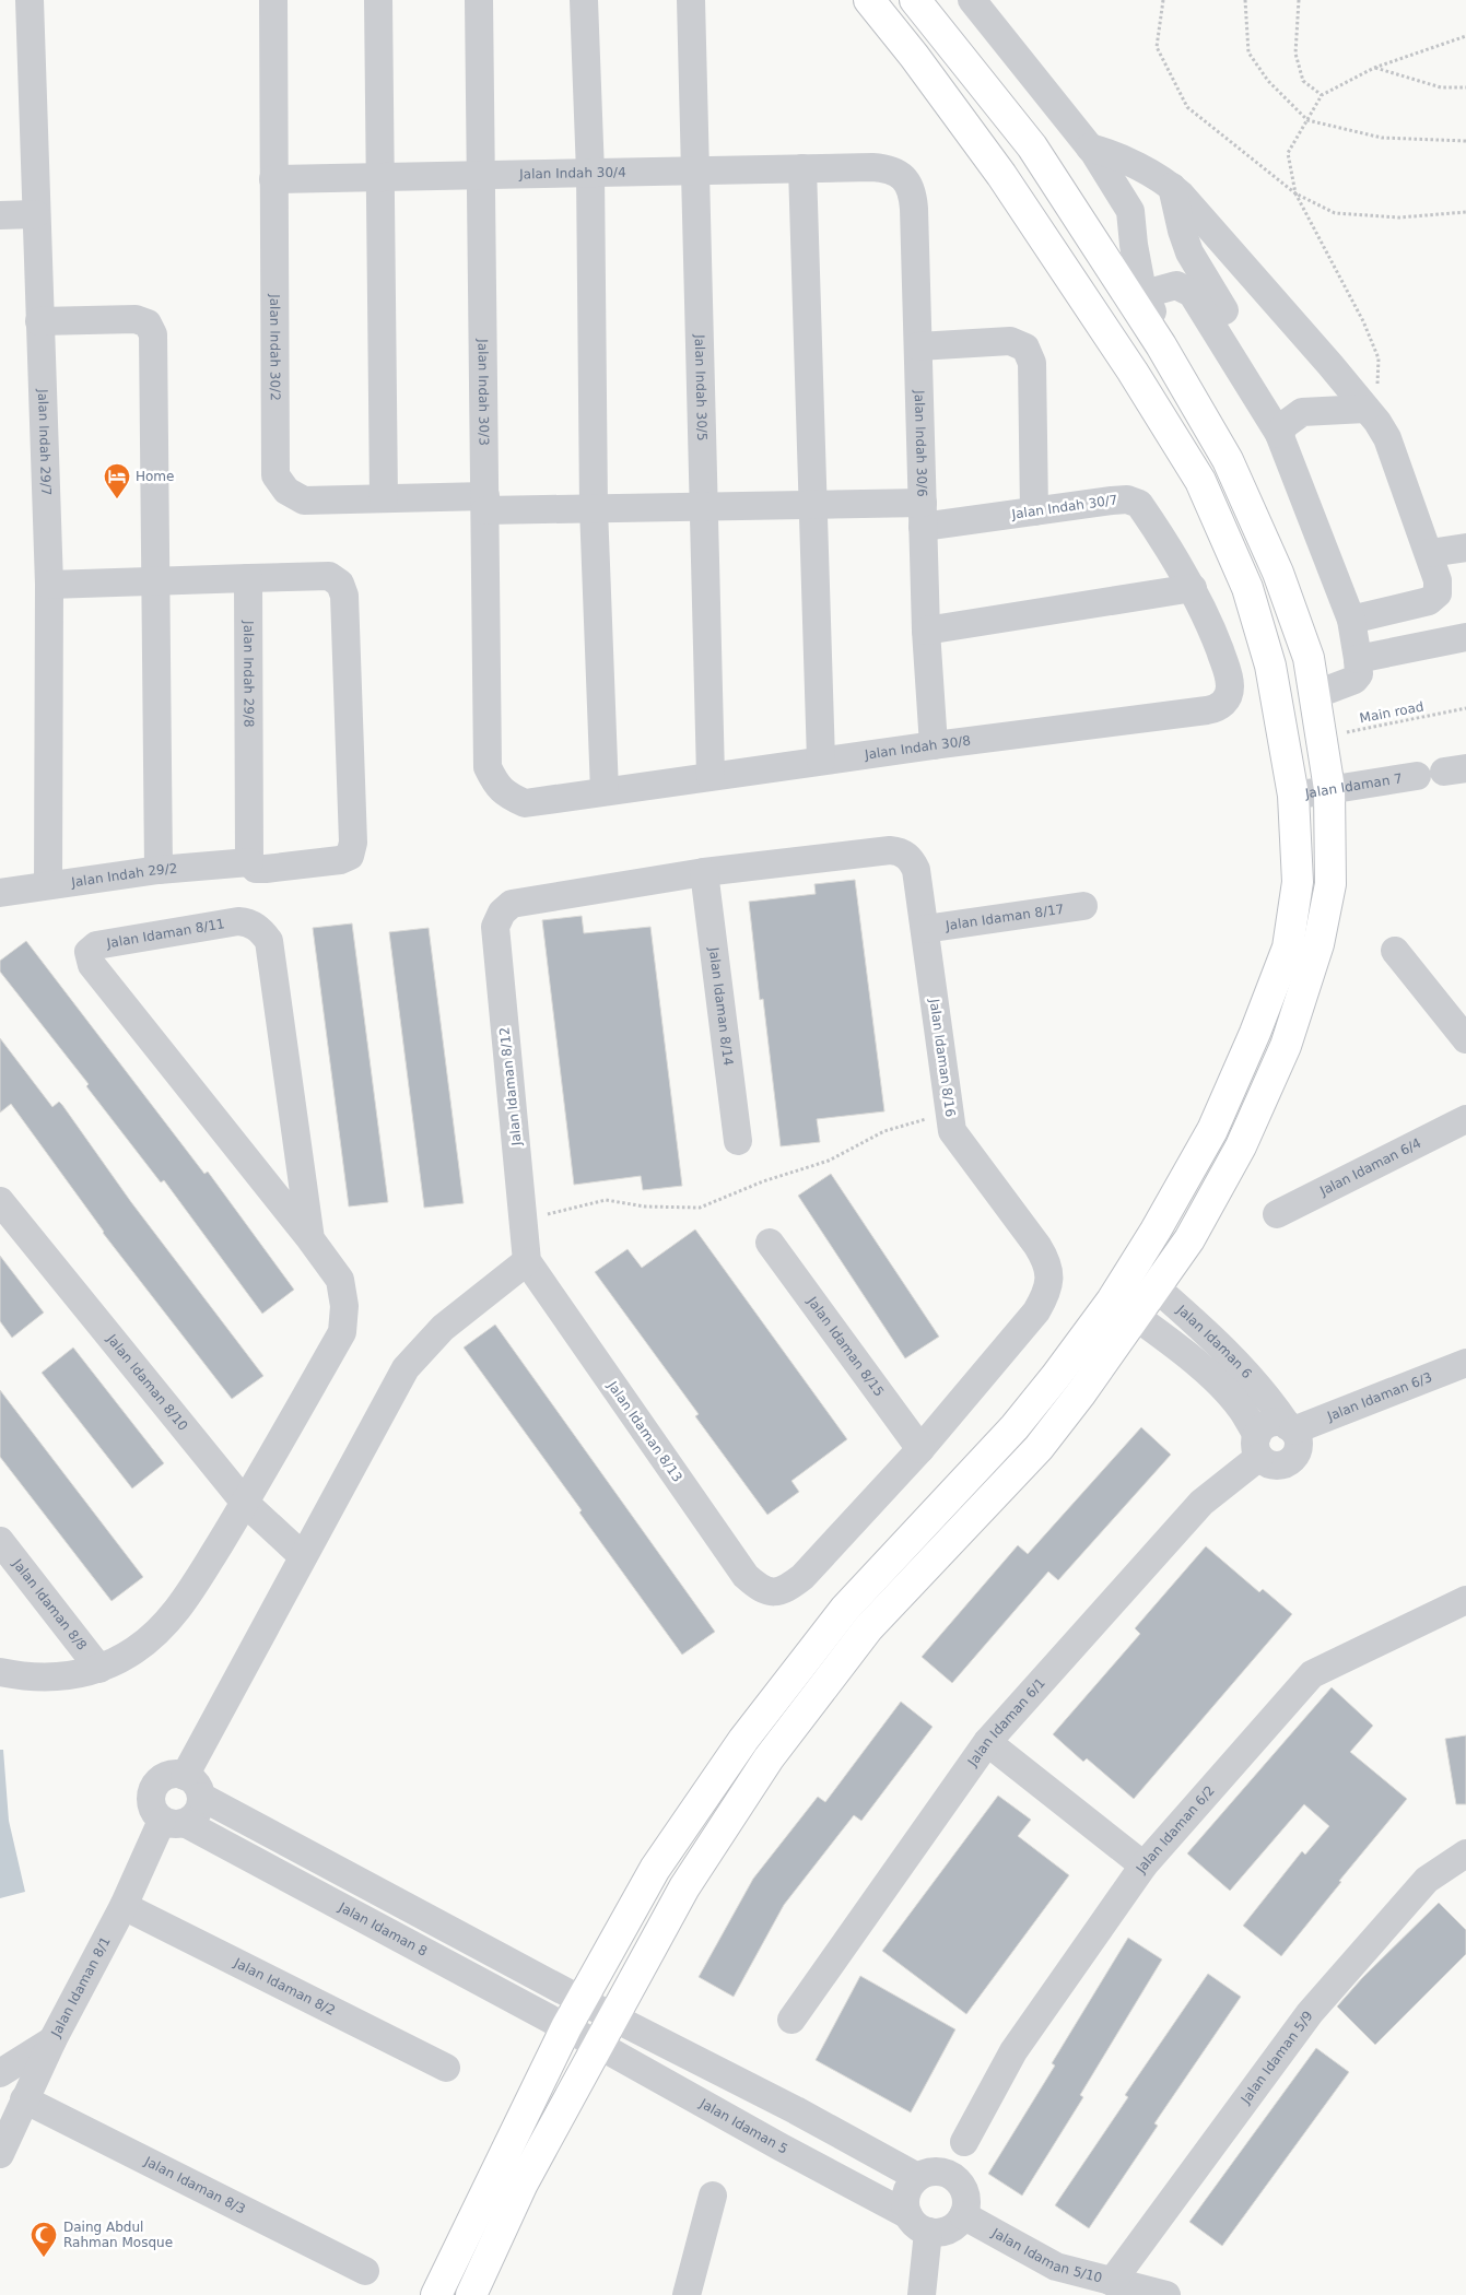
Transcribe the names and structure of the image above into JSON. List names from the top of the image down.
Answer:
{
  "streets": {
    "street": [
      "Jalan Indah 30/4",
      "Jalan Indah 30/2",
      "Jalan Indah 30/5",
      "Jalan Indah 30/3",
      "Jalan Indah 29/7",
      "Jalan Indah 30/6",
      "Jalan Indah 30/7",
      "Jalan Indah 29/8",
      "Jalan Indah 30/8",
      "Jalan Idaman 7",
      "Jalan Indah 29/2",
      "Jalan Idaman 8/17",
      "Jalan Idaman 8/11",
      "Jalan Idaman 8/14",
      "Jalan Idaman 8/16",
      "Jalan Idaman 8/12",
      "Jalan Idaman 6/4",
      "Jalan Idaman 6",
      "Jalan Idaman 8/15",
      "Jalan Idaman 8/10",
      "Jalan Idaman 6/3",
      "Jalan Idaman 8/13",
      "Jalan Idaman 8/8",
      "Jalan Idaman 6/1",
      "Jalan Idaman 6/2",
      "Jalan Idaman 8",
      "Jalan Idaman 8/1",
      "Jalan Idaman 8/2",
      "Jalan Idaman 5/9",
      "Jalan Idaman 5",
      "Jalan Idaman 8/3",
      "Jalan Idaman 5/10"
    ],
    "path": ["Main road"]
  },
  "crossings": [
    ["Jalan Indah 30/4", "Jalan Indah 30/2"],
    ["Jalan Indah 30/4", "Jalan Indah 30/5"],
    ["Jalan Indah 30/4", "Jalan Indah 30/3"],
    ["Jalan Indah 30/4", "Jalan Indah 30/6"],
    ["Jalan Indah 30/2", "Jalan Indah 30/5"],
    ["Jalan Indah 30/2", "Jalan Indah 30/3"],
    ["Jalan Indah 30/2", "Jalan Indah 30/7"],
    ["Jalan Indah 30/5", "Jalan Indah 30/7"],
    ["Jalan Indah 30/5", "Jalan Indah 30/8"],
    ["Jalan Indah 30/3", "Jalan Indah 30/8"],
    ["Jalan Indah 29/7", "Jalan Indah 29/2"],
    ["Jalan Indah 30/6", "Jalan Indah 30/7"],
    ["Jalan Indah 30/6", "Jalan Indah 30/8"],
    ["Jalan Indah 30/7", "Jalan Indah 30/8"],
    ["Jalan Indah 29/8", "Jalan Indah 29/2"],
    ["Jalan Idaman 8/17", "Jalan Idaman 8/16"],
    ["Jalan Idaman 8/11", "Jalan Idaman 8/10"],
    ["Jalan Idaman 8/11", "Jalan Idaman 8/8"],
    ["Jalan Idaman 8/14", "Jalan Idaman 8/16"],
    ["Jalan Idaman 8/14", "Jalan Idaman 8/12"],
    ["Jalan Idaman 8/16", "Jalan Idaman 8/12"],
    ["Jalan Idaman 8/16", "Jalan Idaman 8/15"],
    ["Jalan Idaman 8/16", "Jalan Idaman 8/13"],
    ["Jalan Idaman 8/12", "Jalan Idaman 8/13"],
    ["Jalan Idaman 6", "Jalan Idaman 6/3"],
    ["Jalan Idaman 6", "Jalan Idaman 6/1"],
    ["Jalan Idaman 8/15", "Jalan Idaman 8/13"],
    ["Jalan Idaman 6/3", "Jalan Idaman 6/1"],
    ["Jalan Idaman 8", "Jalan Idaman 8/1"],
    ["Jalan Idaman 8", "Jalan Idaman 5"],
    ["Jalan Idaman 8/1", "Jalan Idaman 8/2"],
    ["Jalan Idaman 8/1", "Jalan Idaman 8/3"],
    ["Jalan Idaman 5/9", "Jalan Idaman 5/10"],
    ["Jalan Idaman 5", "Jalan Idaman 5/10"]
  ],
  "places": {
    "hotel": ["Home"],
    "mosque": ["Daing Abdul Rahman Mosque"]
  }
}
